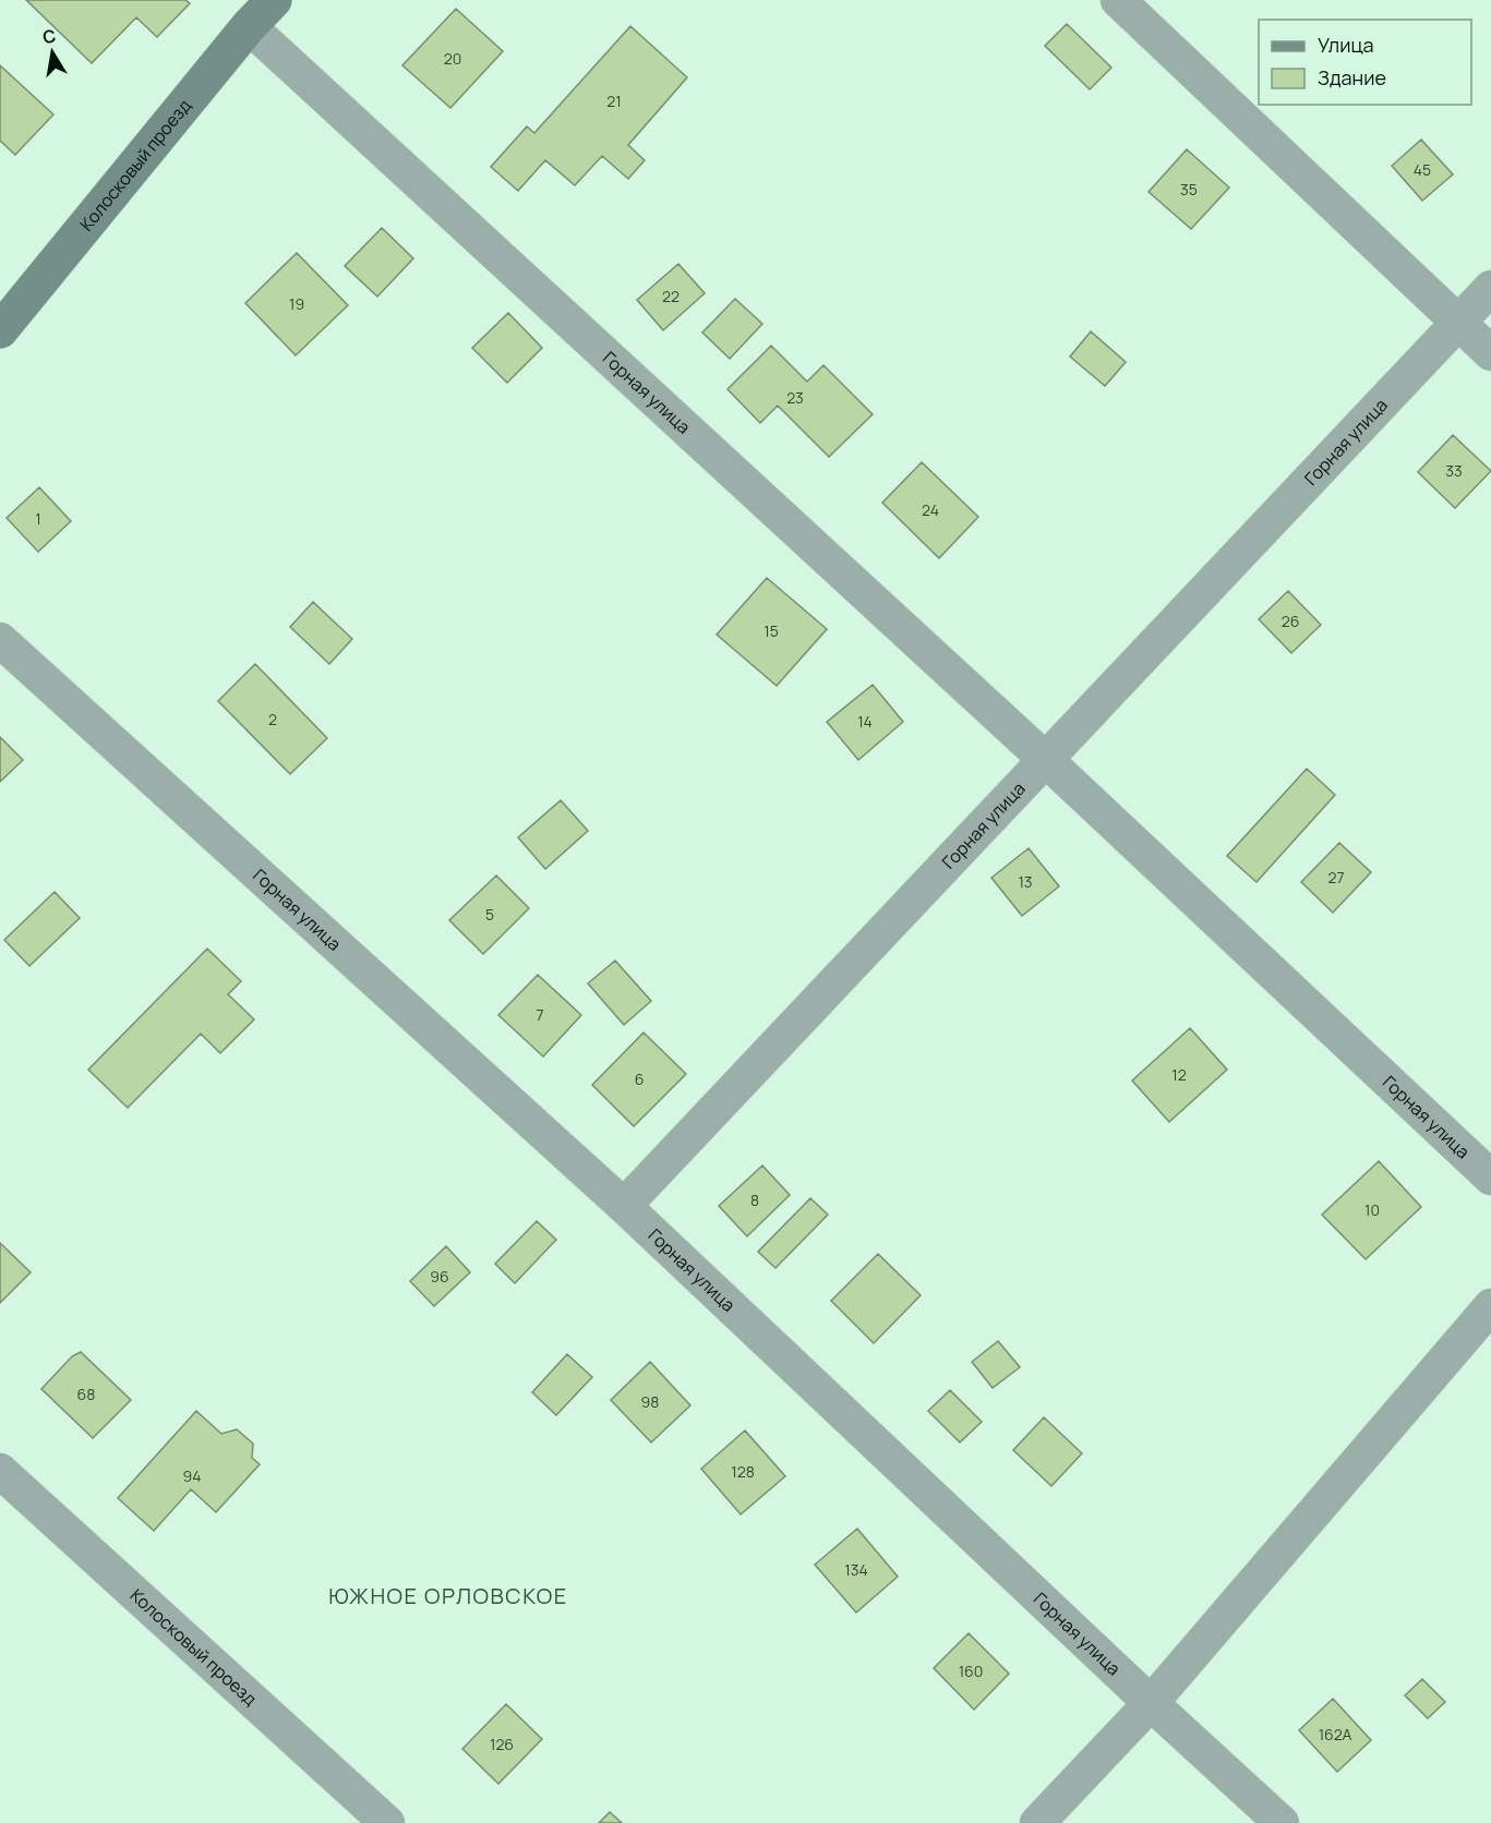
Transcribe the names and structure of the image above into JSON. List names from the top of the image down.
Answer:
{
  "streets": {
    "street": ["Колосковый проезд", "Горная улица"]
  },
  "crossings": [
    ["Колосковый проезд", "Горная улица"]
  ],
  "districts": ["ЮЖНОЕ ОРЛОВСКОЕ"],
  "house_numbers": [
    "20",
    "21",
    "45",
    "35",
    "22",
    "19",
    "23",
    "33",
    "24",
    "1",
    "26",
    "15",
    "2",
    "14",
    "27",
    "13",
    "5",
    "7",
    "12",
    "6",
    "8",
    "10",
    "96",
    "68",
    "98",
    "128",
    "94",
    "134",
    "160",
    "162А",
    "126"
  ],
  "legend": ["Улица", "Здание"],
  "north": "top"
}
